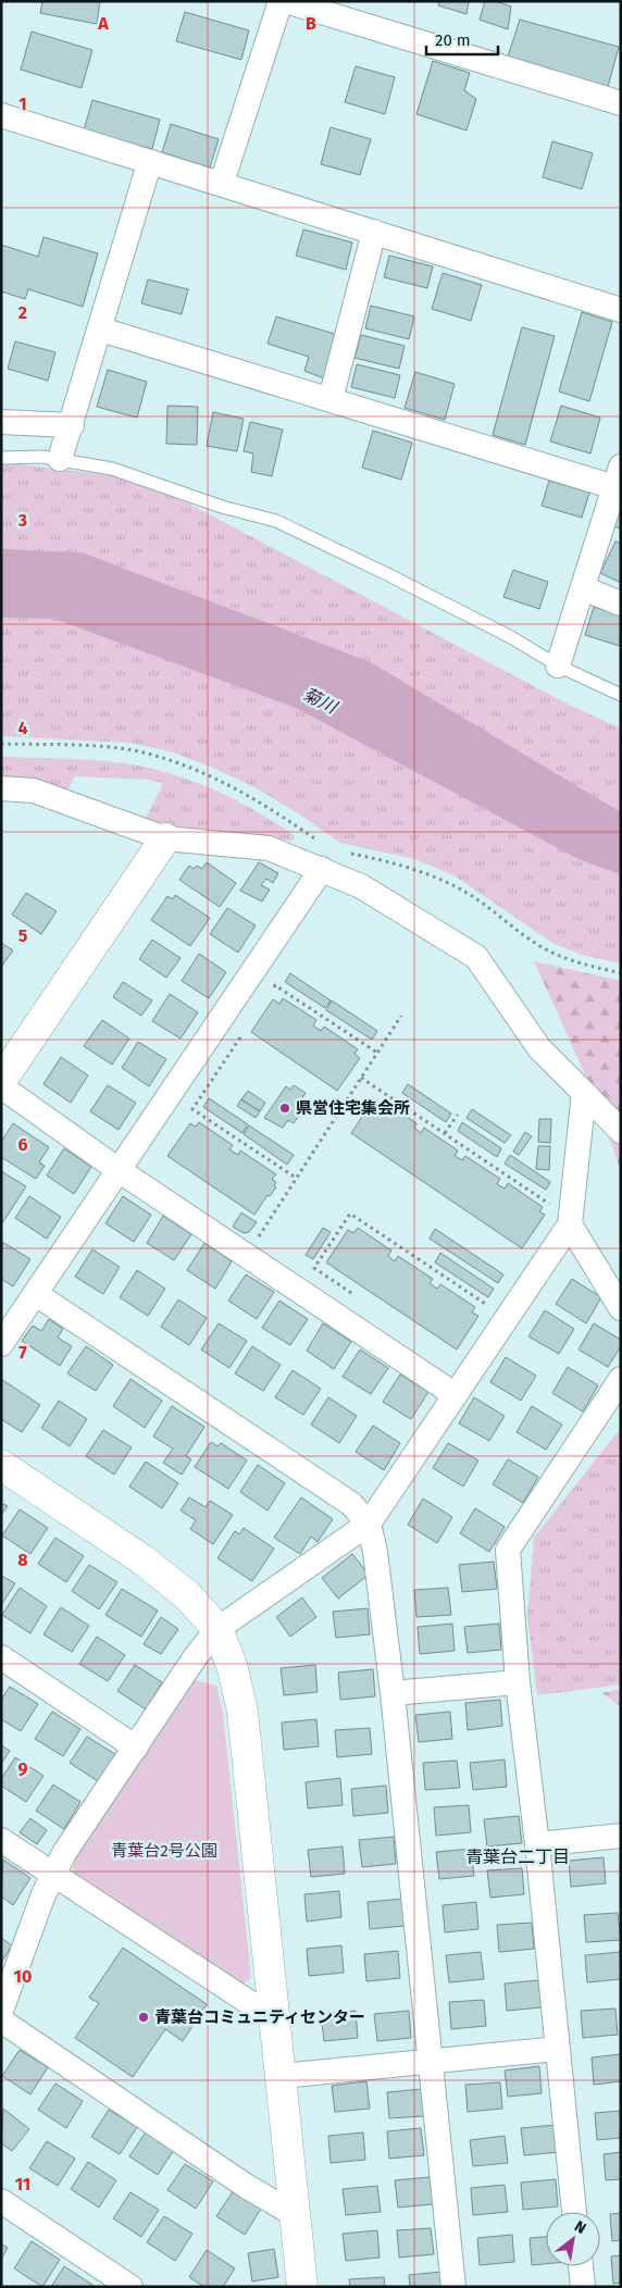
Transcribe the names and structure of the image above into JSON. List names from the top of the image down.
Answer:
{
  "districts": ["青葉台二丁目"],
  "water": ["菊川"],
  "parks": ["青葉台2号公園"],
  "places": ["県営住宅集会所", "青葉台コミュニティセンター"],
  "scale_bar": "20 m",
  "north": "top right",
  "grid": {
    "columns": ["A", "B"],
    "rows": [
      "1",
      "2",
      "3",
      "4",
      "5",
      "6",
      "7",
      "8",
      "9",
      "10",
      "11"
    ]
  }
}
